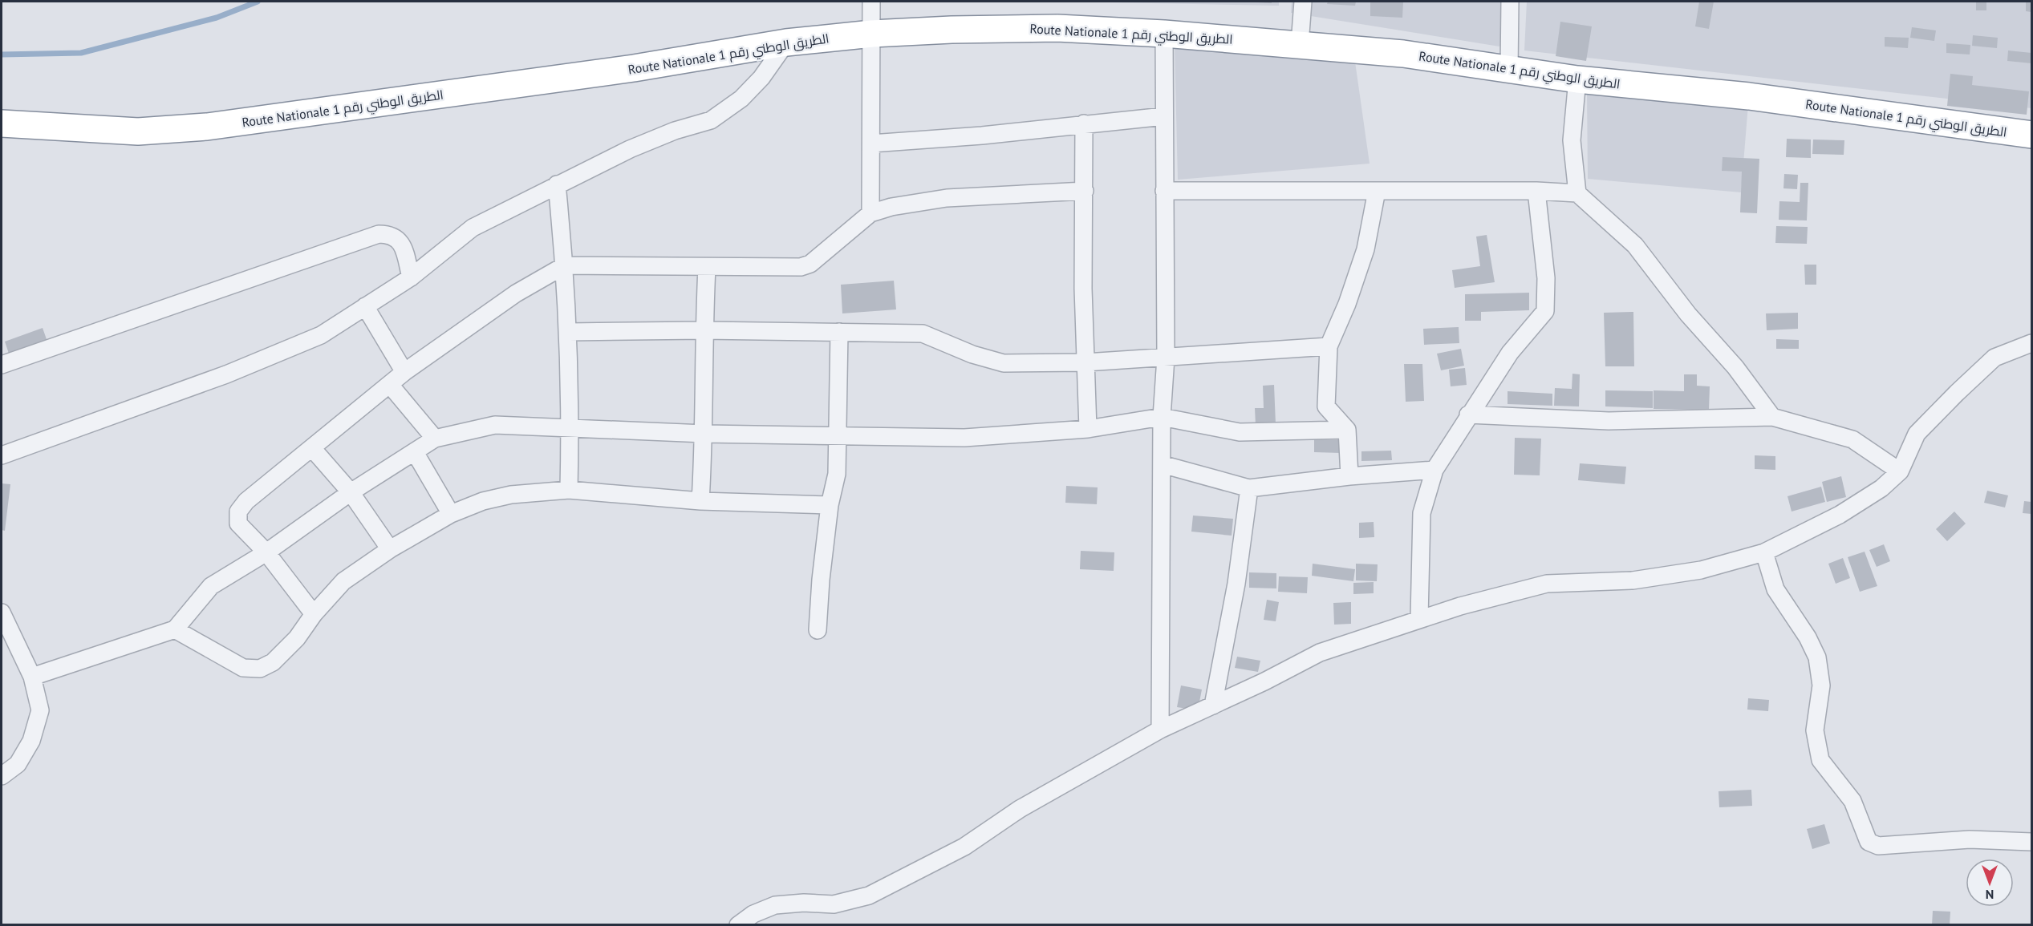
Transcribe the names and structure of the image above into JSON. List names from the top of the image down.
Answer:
{
  "streets": {
    "highway": ["Route Nationale الطريق الوطني رقم 1"]
  },
  "north": "bottom"
}
